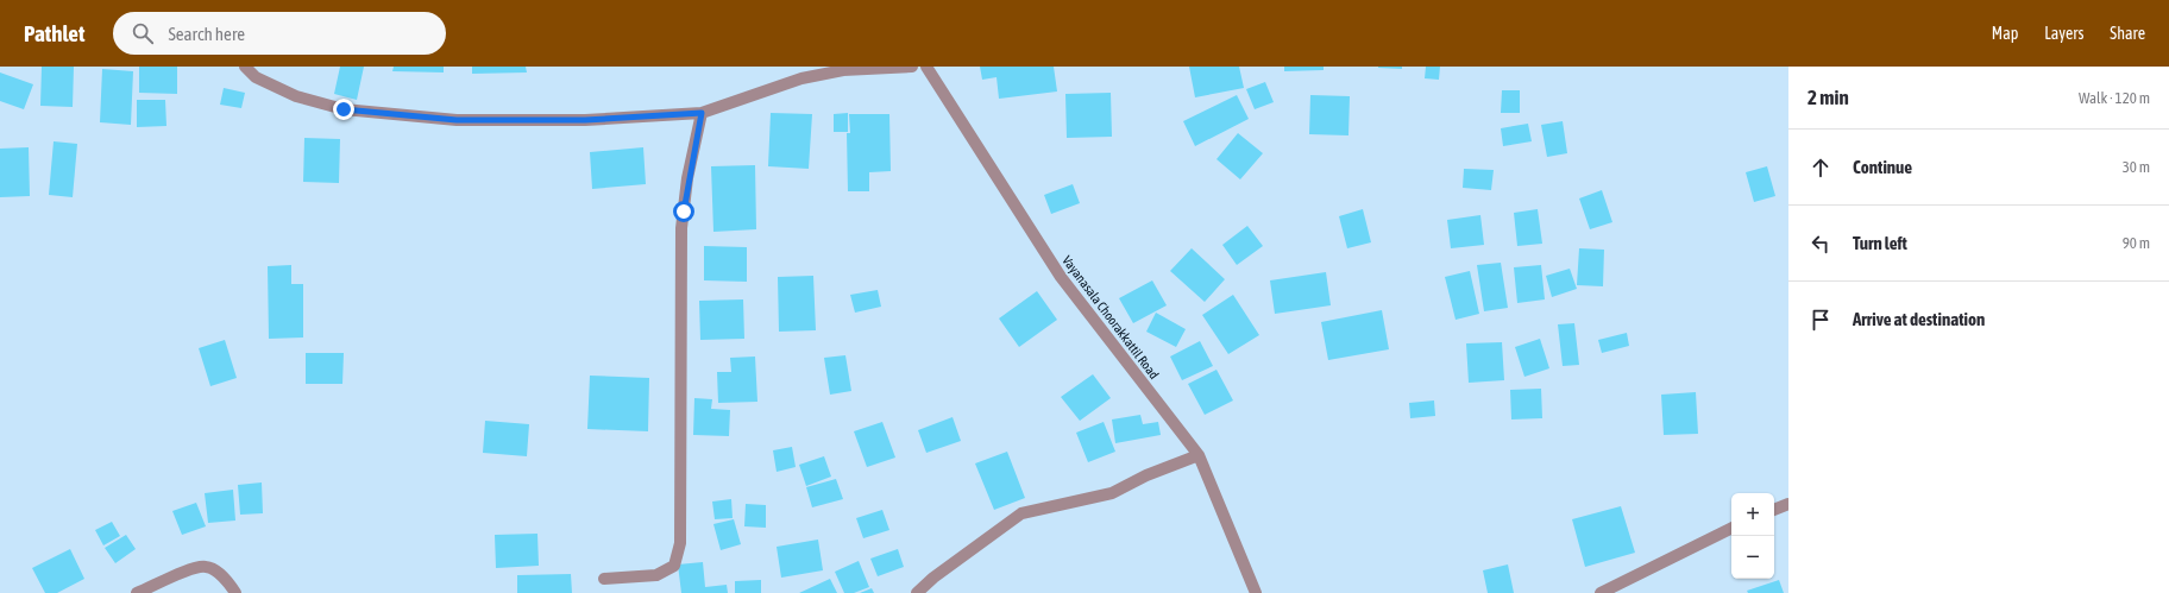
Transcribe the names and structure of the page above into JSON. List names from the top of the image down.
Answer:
{
  "streets": {
    "street": ["Vayanasala Choorakkattil Road"]
  },
  "page": {
    "header": "Pathlet",
    "search": "Search here",
    "nav": ["Map", "Layers", "Share"],
    "heading": ["2 min", "Walk · 120 m"],
    "list": [
      ["Continue", "30 m"],
      ["Turn left", "90 m"],
      "Arrive at destination"
    ],
    "map_buttons": ["+", "−"]
  }
}
